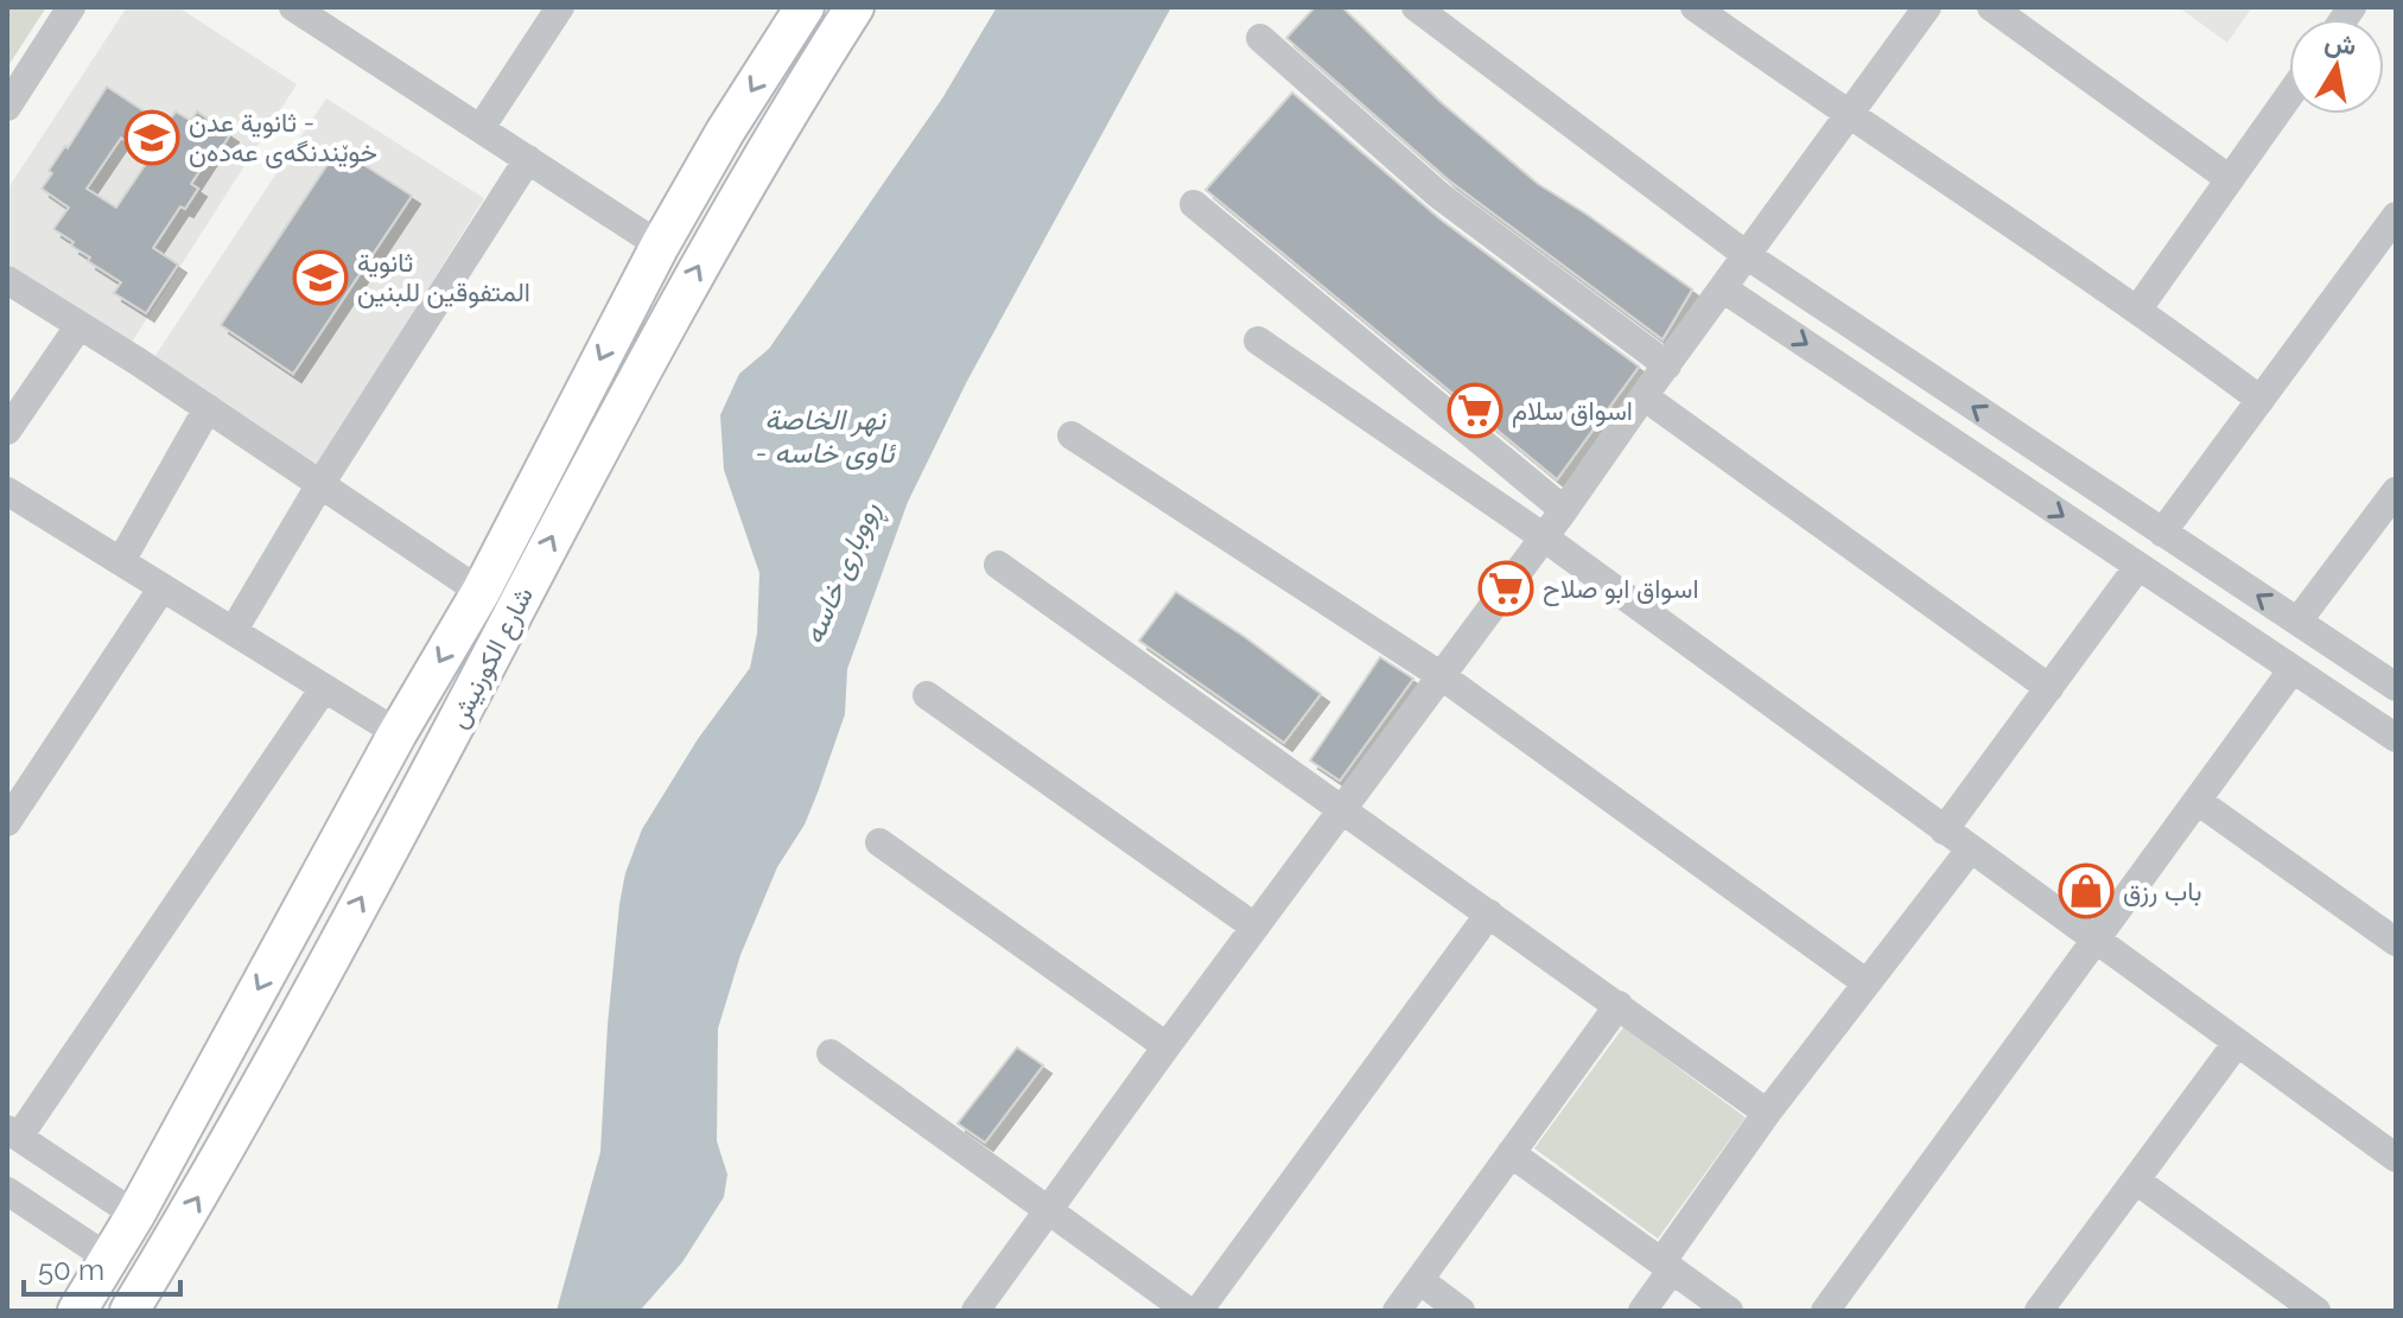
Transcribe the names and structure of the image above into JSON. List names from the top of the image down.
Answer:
{
  "streets": {
    "main road": ["شارع الكورنيش"]
  },
  "water": ["نهر الخاصة - ئاوی خاسە", "ڕووباری خاسە"],
  "places": {
    "school or university": ["ثانوية عدن - خوێندنگەی عەدەن", "ثانوية المتفوقين للبنين"],
    "supermarket": ["اسواق سلام", "اسواق ابو صلاح"],
    "shop": ["باب رزق"]
  },
  "scale_bar": "50 m",
  "north": "top"
}
